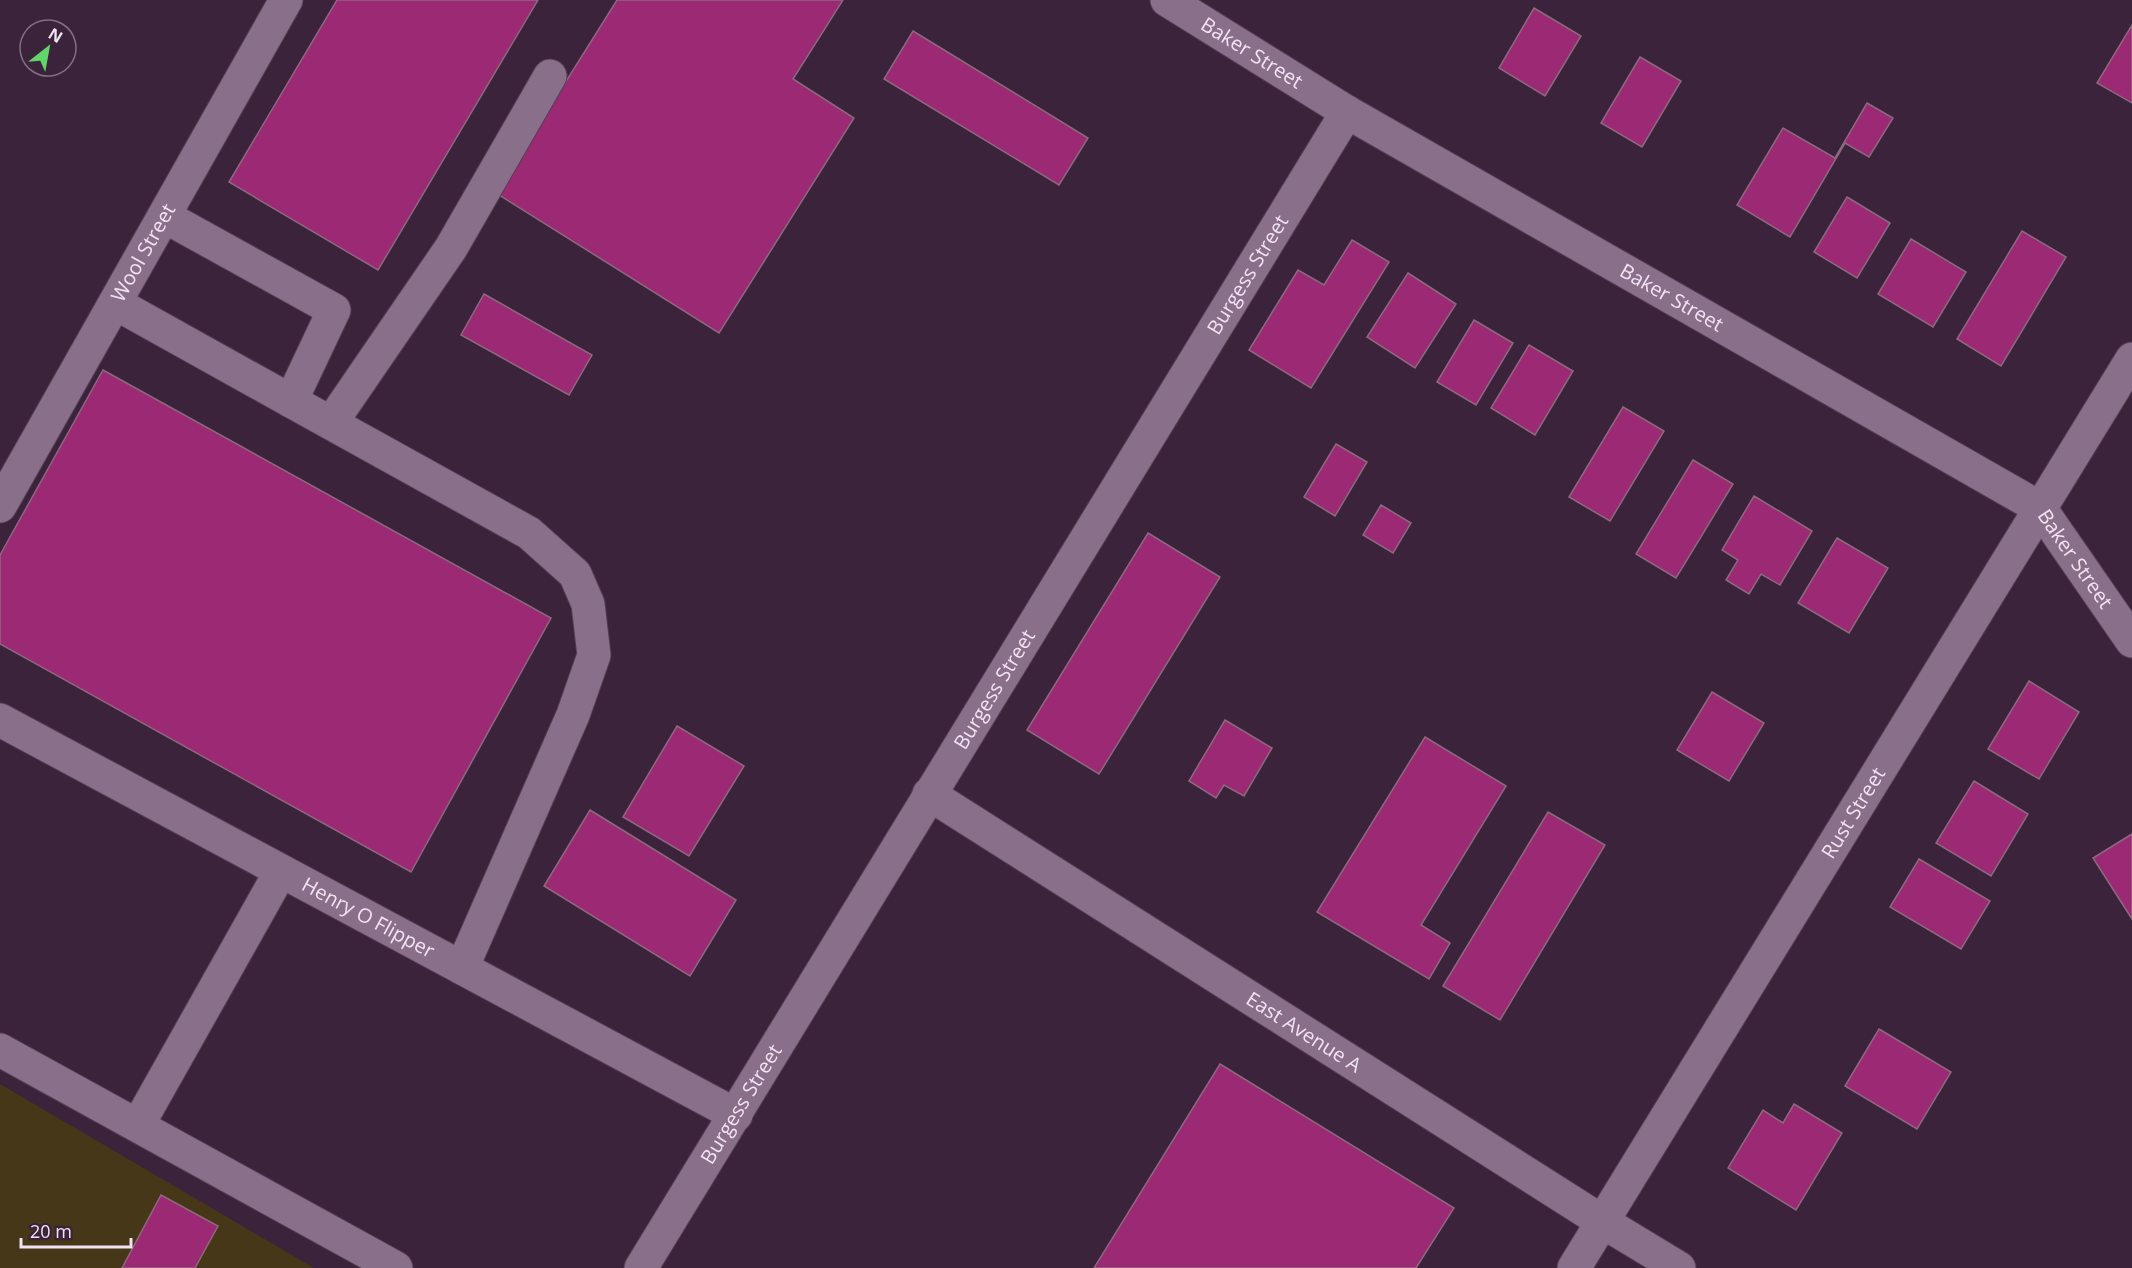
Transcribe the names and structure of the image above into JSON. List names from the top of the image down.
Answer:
{
  "streets": {
    "street": [
      "Baker Street",
      "Wool Street",
      "Burgess Street",
      "Rust Street",
      "Henry O Flipper",
      "East Avenue A"
    ]
  },
  "crossings": [
    ["Baker Street", "Burgess Street"],
    ["Baker Street", "Rust Street"],
    ["Burgess Street", "Henry O Flipper"],
    ["Burgess Street", "East Avenue A"],
    ["Rust Street", "East Avenue A"]
  ],
  "scale_bar": "20 m",
  "north": "top right"
}
